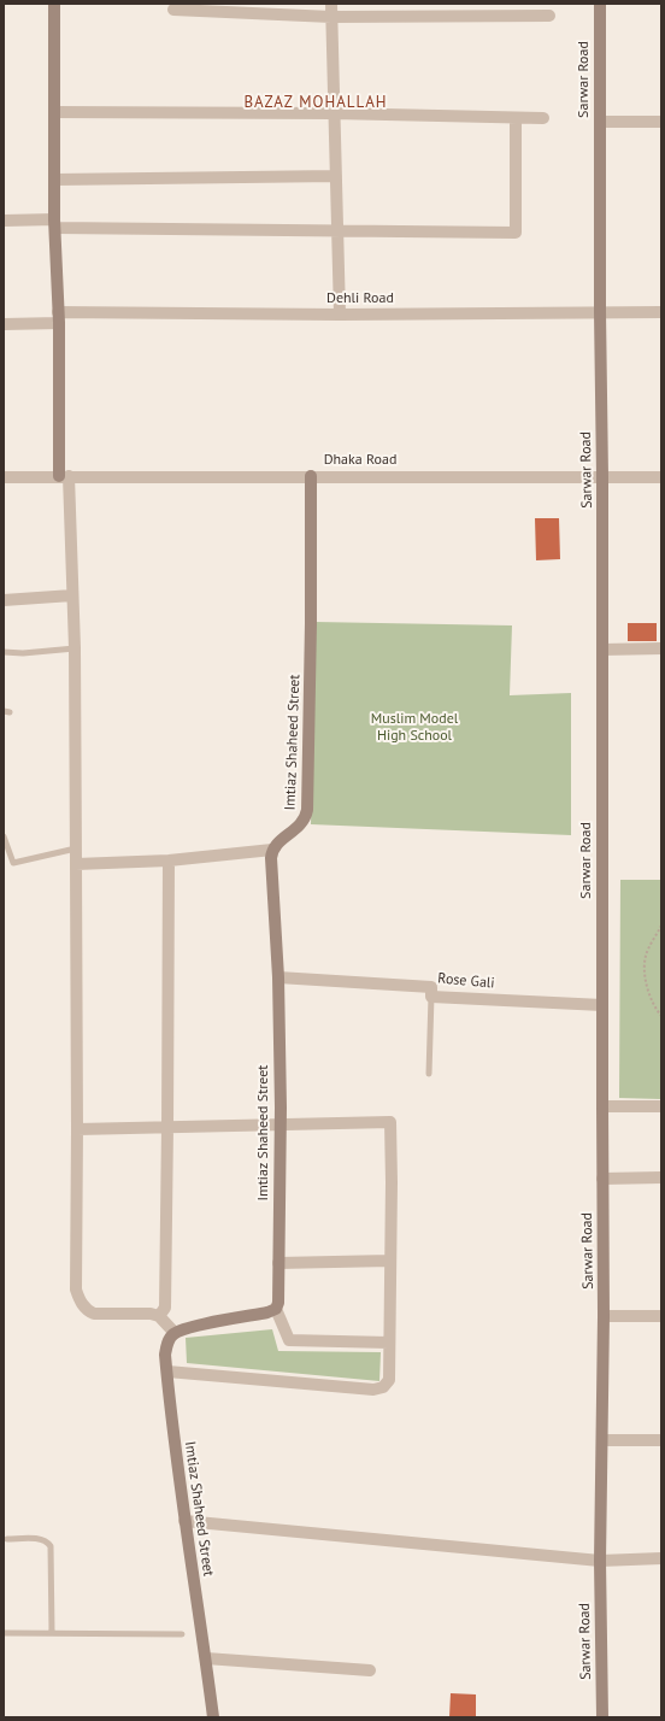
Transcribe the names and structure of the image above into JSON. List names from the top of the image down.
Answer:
{
  "streets": {
    "street": [
      "Sarwar Road",
      "Dehli Road",
      "Dhaka Road",
      "Imtiaz Shaheed Street",
      "Rose Gali"
    ]
  },
  "crossings": [
    ["Sarwar Road", "Dehli Road"],
    ["Sarwar Road", "Dhaka Road"],
    ["Sarwar Road", "Rose Gali"],
    ["Dhaka Road", "Imtiaz Shaheed Street"],
    ["Imtiaz Shaheed Street", "Rose Gali"]
  ],
  "districts": ["BAZAZ MOHALLAH"],
  "parks": ["Muslim Model High School"]
}
